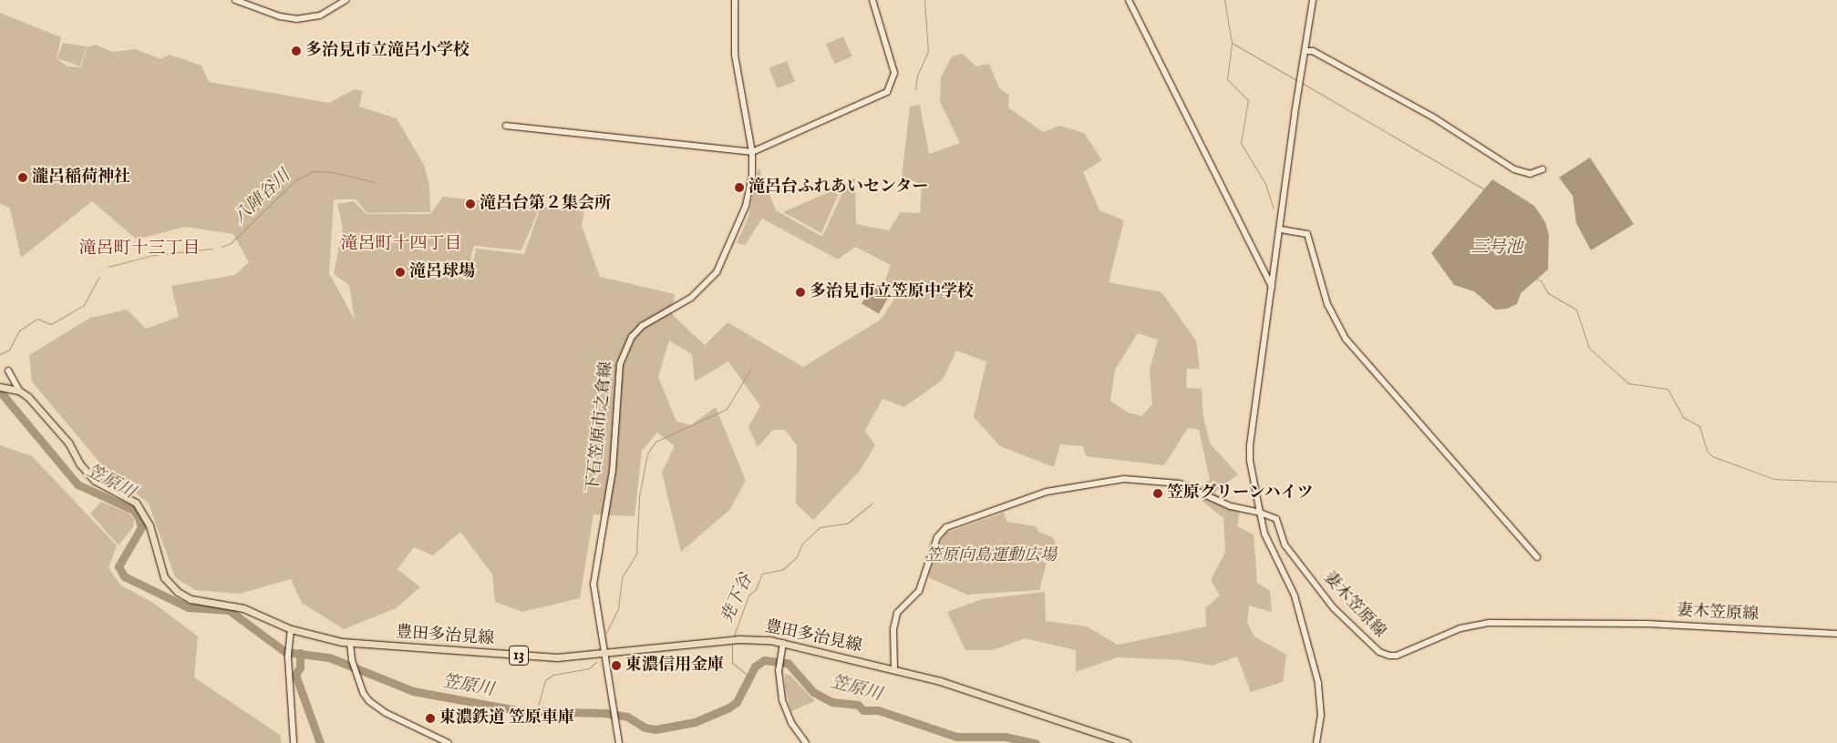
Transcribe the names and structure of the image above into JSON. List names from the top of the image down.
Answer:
{
  "streets": {
    "main road": ["豊田多治見線", "13"],
    "street": ["下石笠原市之倉線", "妻木笠原線"]
  },
  "crossings": [
    ["下石笠原市之倉線", "豊田多治見線"]
  ],
  "districts": ["滝呂町十四丁目", "滝呂町十三丁目"],
  "water": [
    "八陣谷川",
    "三号池",
    "笠原川",
    "尭下谷"
  ],
  "parks": ["笠原向島運動広場"],
  "places": [
    "多治見市立滝呂小学校",
    "瀧呂稲荷神社",
    "滝呂台ふれあいセンター",
    "滝呂台第２集会所",
    "滝呂球場",
    "多治見市立笠原中学校",
    "笠原グリーンハイツ",
    "東濃信用金庫",
    "東濃鉄道 笠原車庫"
  ]
}
